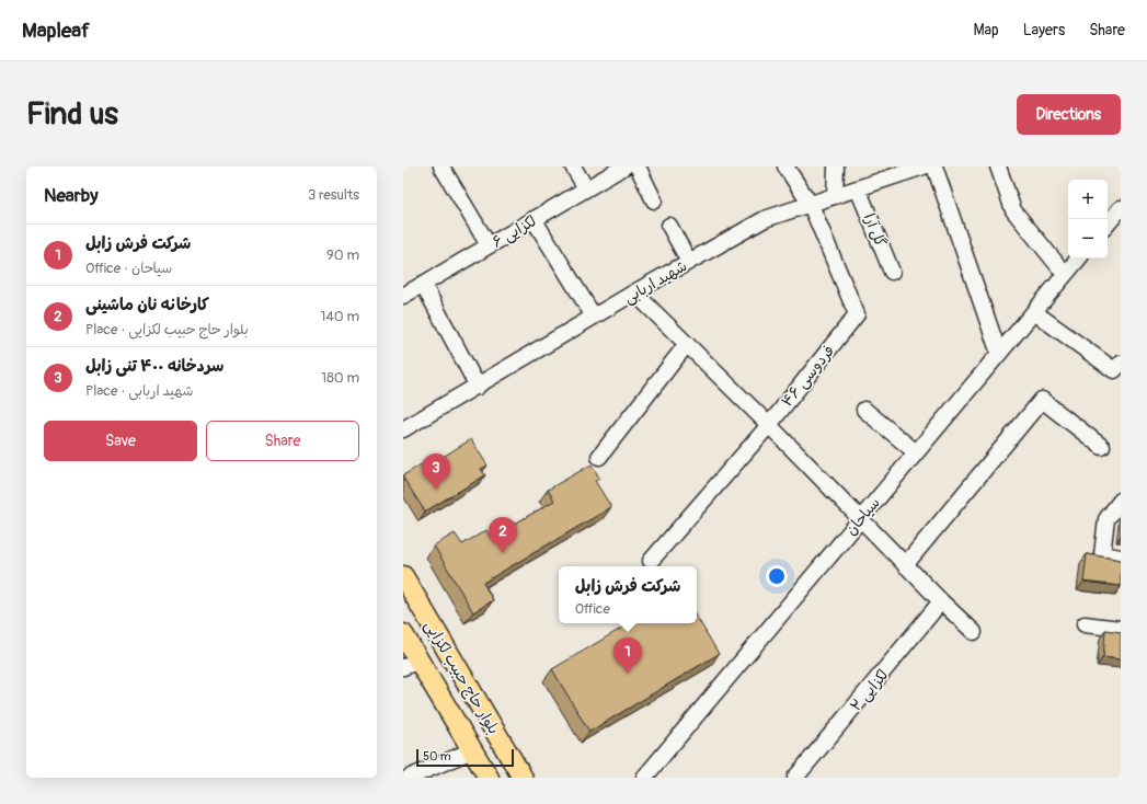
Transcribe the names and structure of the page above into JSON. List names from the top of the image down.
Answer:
{
  "streets": {
    "main road": ["بلوار حاج حبیب لکزايی"],
    "street": [
      "گل آرا",
      "لکزایی ۶",
      "شهید اربابی",
      "فردوسی ۴۶",
      "سیاحان",
      "لکزایی ۲"
    ]
  },
  "crossings": [
    ["گل آرا", "شهید اربابی"],
    ["شهید اربابی", "فردوسی ۴۶"]
  ],
  "scale_bar": "50 m",
  "page": {
    "header": "Mapleaf",
    "nav": ["Map", "Layers", "Share"],
    "buttons": [
      "Directions",
      ["Save", "Share"]
    ],
    "title": "Find us",
    "heading": ["Nearby", "3 results"],
    "map_buttons": ["+", "−"],
    "list": [
      {
        "mark": "1",
        "name": "شرکت فرش زابل",
        "note": "Office · سیاحان",
        "value": "90 m"
      },
      {
        "mark": "2",
        "name": "کارخانه نان ماشینی",
        "note": "Place · بلوار حاج حبیب لکزايی",
        "value": "140 m"
      },
      {
        "mark": "3",
        "name": "سردخانه ۴۰۰ تنی زابل",
        "note": "Place · شهید اربابی",
        "value": "180 m"
      }
    ],
    "pins": ["3", "2", "1"],
    "popup": ["شرکت فرش زابل", "Office"],
    "scale": "50 m"
  }
}
